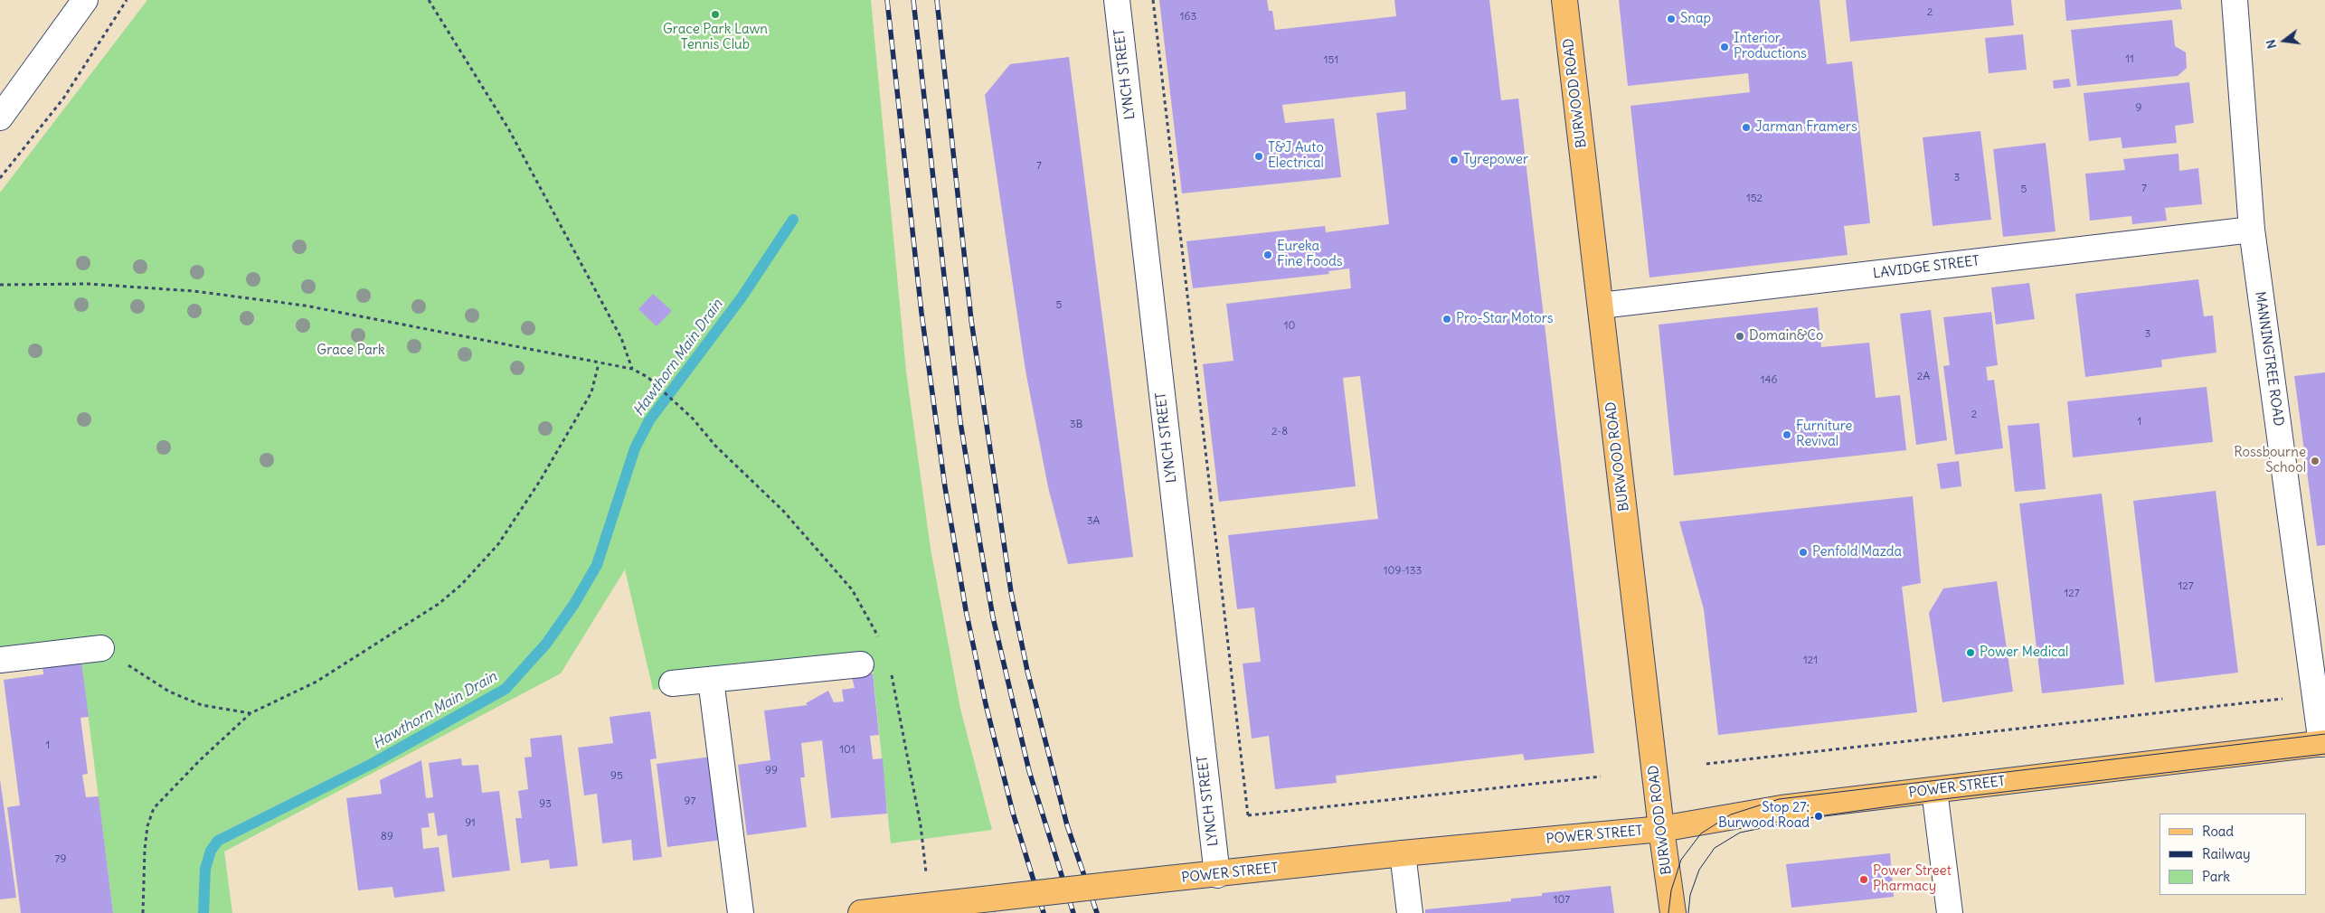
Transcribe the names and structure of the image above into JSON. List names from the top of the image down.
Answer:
{
  "streets": {
    "main road": ["BURWOOD ROAD", "POWER STREET"],
    "street": ["LYNCH STREET", "LAVIDGE STREET", "MANNINGTREE ROAD"]
  },
  "crossings": [
    ["LYNCH STREET", "POWER STREET"],
    ["BURWOOD ROAD", "LAVIDGE STREET"],
    ["BURWOOD ROAD", "POWER STREET"],
    ["LAVIDGE STREET", "MANNINGTREE ROAD"],
    ["MANNINGTREE ROAD", "POWER STREET"]
  ],
  "water": ["Hawthorn Main Drain"],
  "parks": ["Grace Park"],
  "places": [
    "Grace Park Lawn Tennis Club",
    "Snap",
    "Interior Productions",
    "Jarman Framers",
    "T&J Auto Electrical",
    "Tyrepower",
    "Eureka Fine Foods",
    "Pro-Star Motors",
    "Domain&Co",
    "Furniture Revival",
    "Rossbourne School",
    "Penfold Mazda",
    "Power Medical",
    "Stop 27: Burwood Road",
    "Power Street Pharmacy"
  ],
  "house_numbers": [
    "2",
    "163",
    "11",
    "151",
    "9",
    "7",
    "3",
    "7",
    "5",
    "152",
    "5",
    "10",
    "3",
    "2A",
    "146",
    "2",
    "1",
    "3B",
    "2-8",
    "3A",
    "109-133",
    "127",
    "127",
    "121",
    "1",
    "101",
    "99",
    "95",
    "97",
    "93",
    "91",
    "89",
    "79",
    "107"
  ],
  "legend": ["Road", "Railway", "Park"],
  "north": "left"
}
